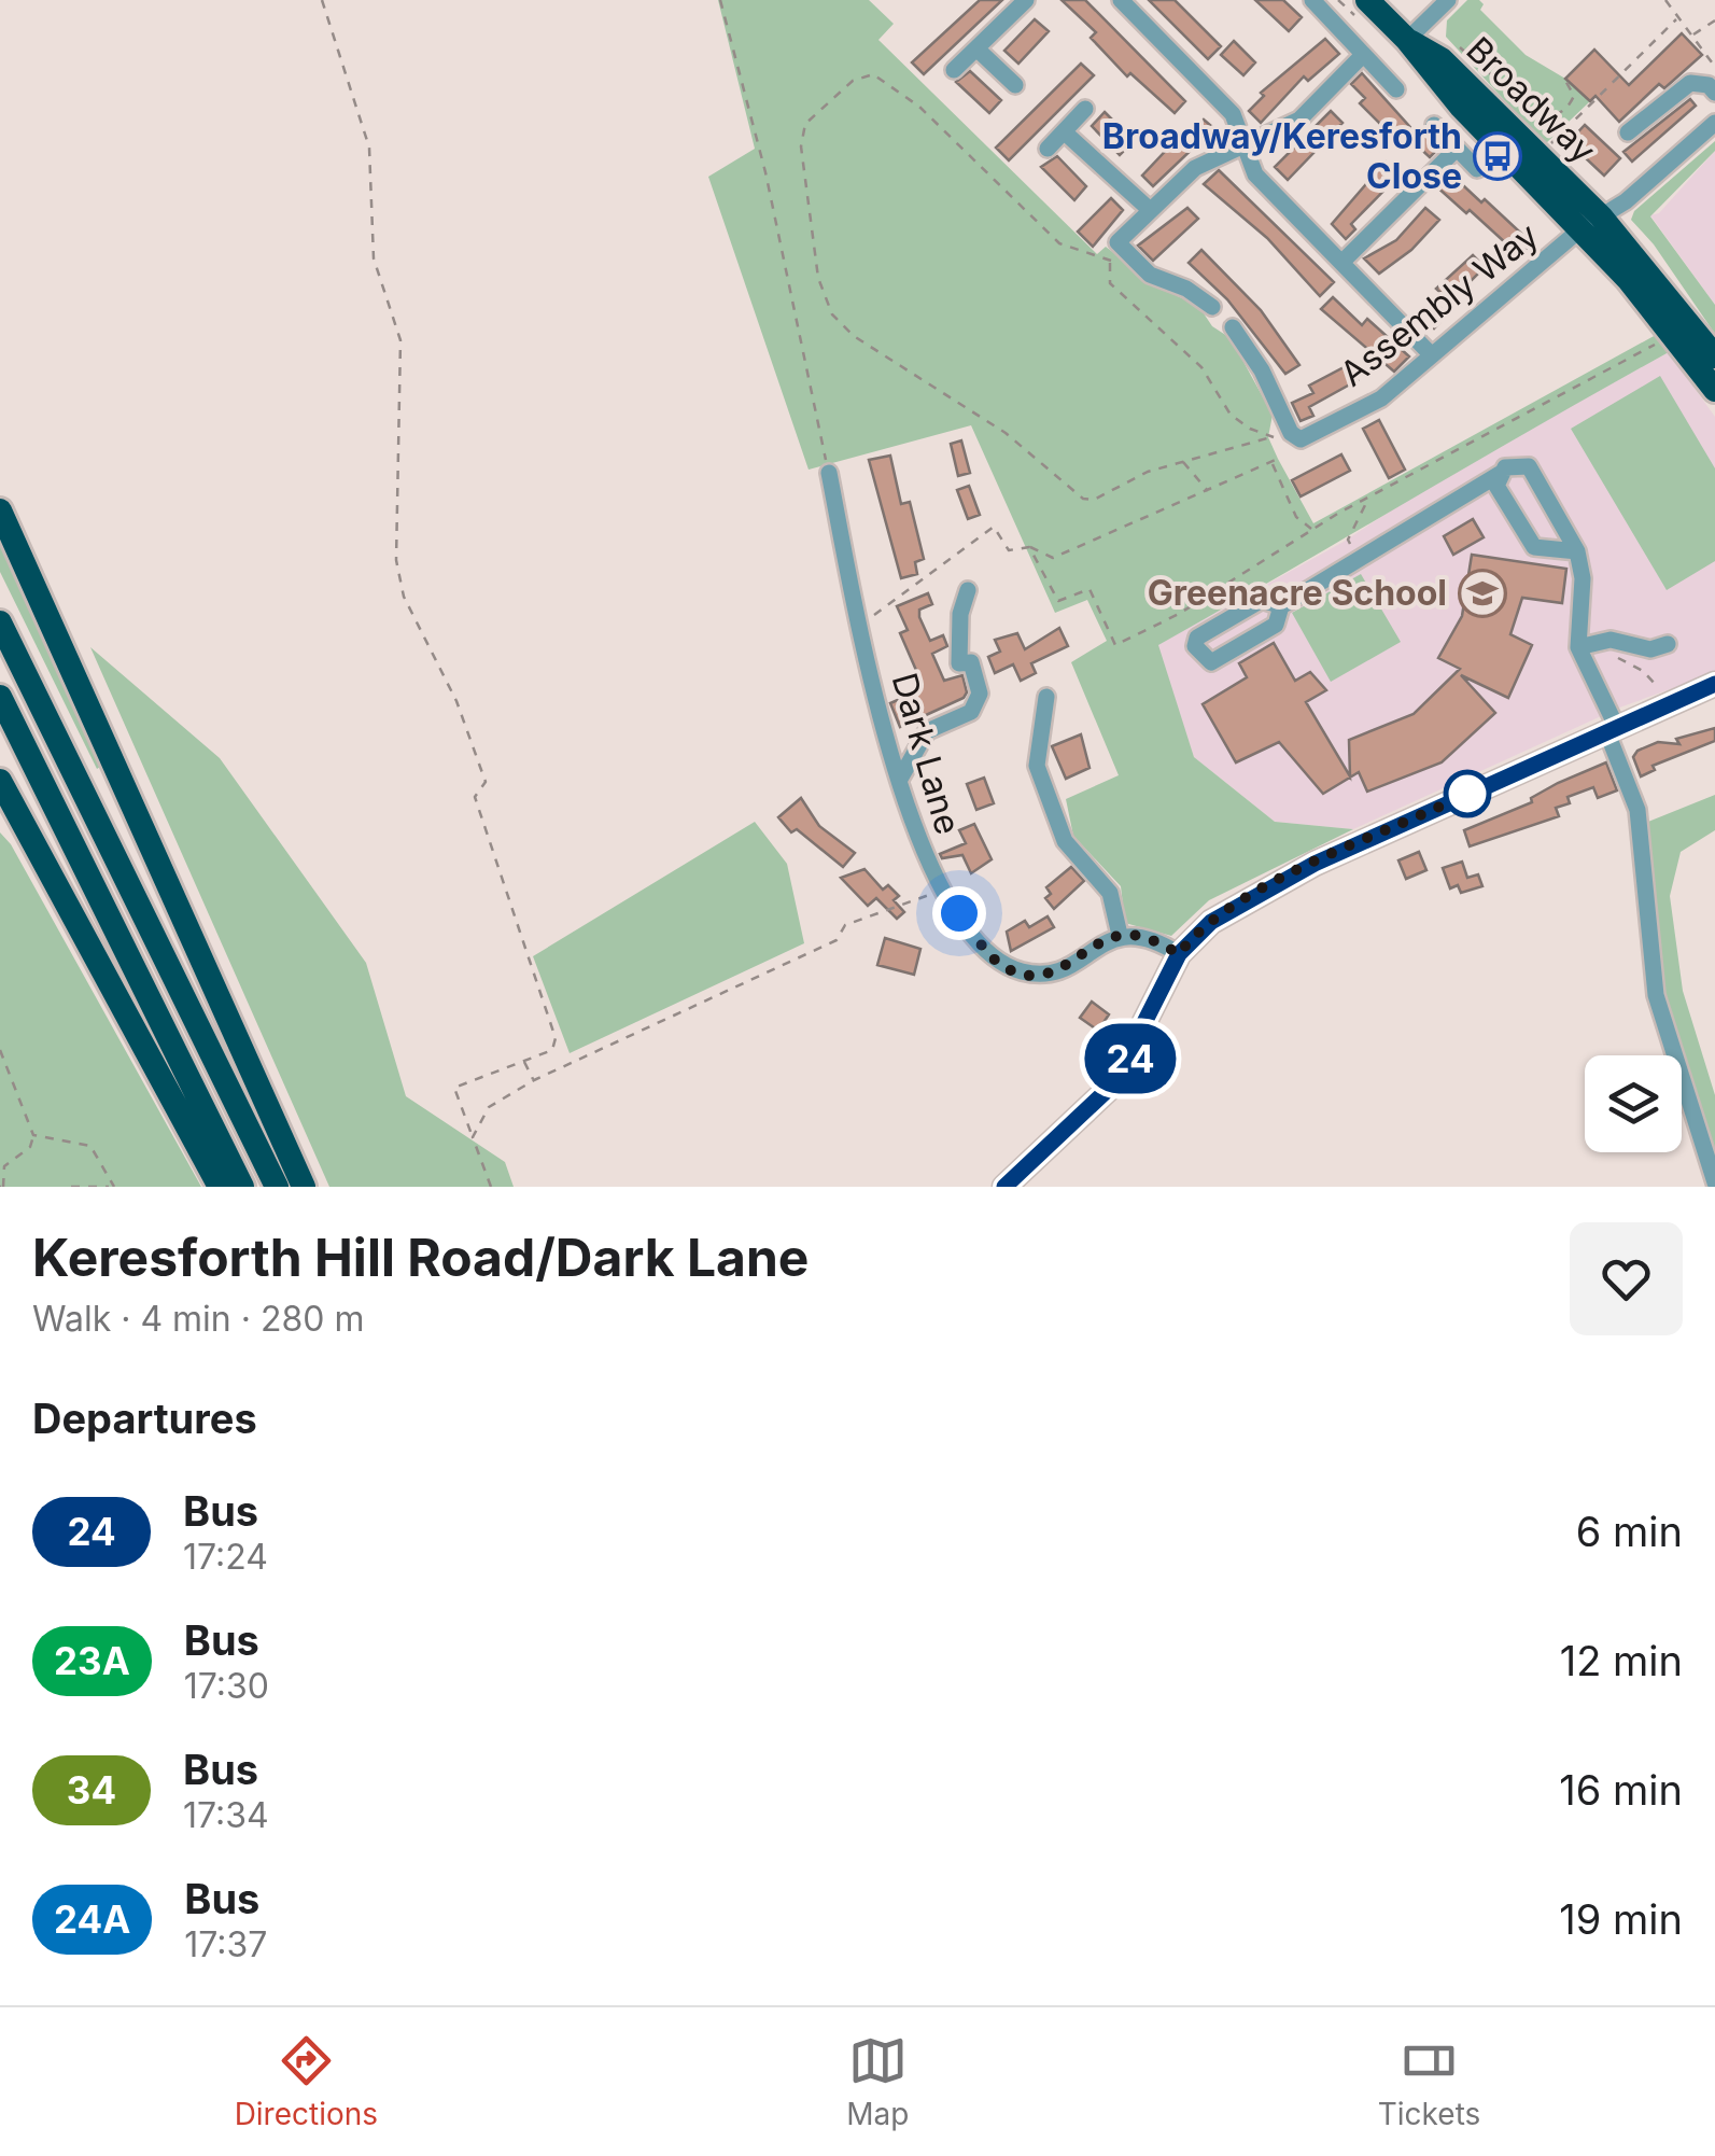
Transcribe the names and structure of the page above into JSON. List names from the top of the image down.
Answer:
{
  "streets": {
    "highway": ["Broadway"],
    "street": ["Assembly Way", "Dark Lane"]
  },
  "crossings": [
    ["Broadway", "Assembly Way"]
  ],
  "places": {
    "bus stop": ["Broadway/Keresforth Close"],
    "school or university": ["Greenacre School"]
  },
  "lines": ["bus line 24"],
  "page": {
    "on_map": "24",
    "heading": [
      ["Keresforth Hill Road/Dark Lane", "Walk · 4 min · 280 m"],
      "Departures"
    ],
    "list": [
      {
        "mark": "24",
        "name": "Bus",
        "note": "17:24",
        "value": "6 min"
      },
      {
        "mark": "23A",
        "name": "Bus",
        "note": "17:30",
        "value": "12 min"
      },
      {
        "mark": "34",
        "name": "Bus",
        "note": "17:34",
        "value": "16 min"
      },
      {
        "mark": "24A",
        "name": "Bus",
        "note": "17:37",
        "value": "19 min"
      }
    ],
    "tabs": ["Directions", "Map", "Tickets"]
  }
}
